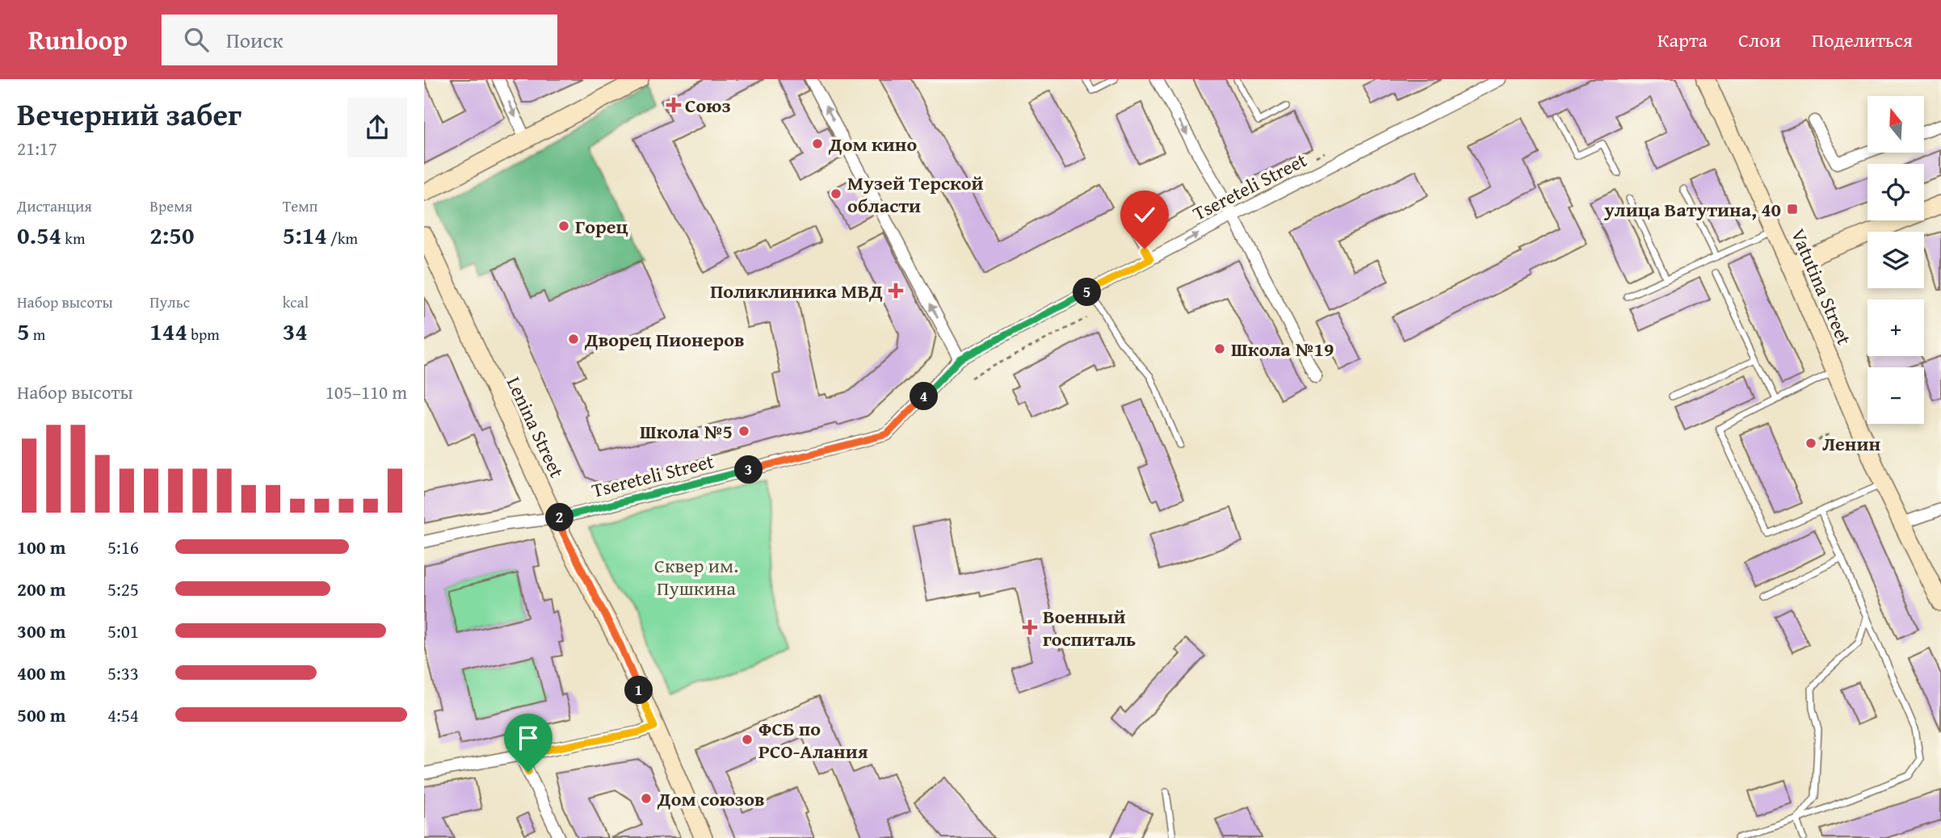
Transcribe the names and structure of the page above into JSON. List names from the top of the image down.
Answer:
{
  "streets": {
    "main road": ["Vatutina Street", "Lenina Street"],
    "street": ["Tsereteli Street"]
  },
  "crossings": [
    ["Tsereteli Street", "Lenina Street"]
  ],
  "parks": ["Сквер им. Пушкина"],
  "places": {
    "health": ["Союз", "Поликлиника МВД", "Военный госпиталь"],
    "other": [
      "Дом кино",
      "Музей Терской области",
      "Горец",
      "Дворец Пионеров",
      "Школа №19",
      "Школа №5",
      "Ленин",
      "ФСБ по РСО-Алания",
      "Дом союзов"
    ],
    "transit": ["улица Ватутина, 40"]
  },
  "north": "top",
  "page": {
    "header": "Runloop",
    "search": "Поиск",
    "nav": ["Карта", "Слои", "Поделиться"],
    "heading": ["Вечерний забег", "21:17"],
    "map_buttons": ["+", "−"],
    "stats": [
      ["Дистанция", "0.54 km"],
      ["Время", "2:50"],
      ["Темп", "5:14 /km"],
      ["Набор высоты", "5 m"],
      ["Пульс", "144 bpm"],
      ["kcal", "34"]
    ],
    "pins": [
      "5",
      "4",
      "3",
      "2",
      "1"
    ],
    "chart": ["Набор высоты", "105–110 m"],
    "list": [
      {
        "name": "100 m",
        "note": "5:16"
      },
      {
        "name": "200 m",
        "note": "5:25"
      },
      {
        "name": "300 m",
        "note": "5:01"
      },
      {
        "name": "400 m",
        "note": "5:33"
      },
      {
        "name": "500 m",
        "note": "4:54"
      }
    ]
  }
}
